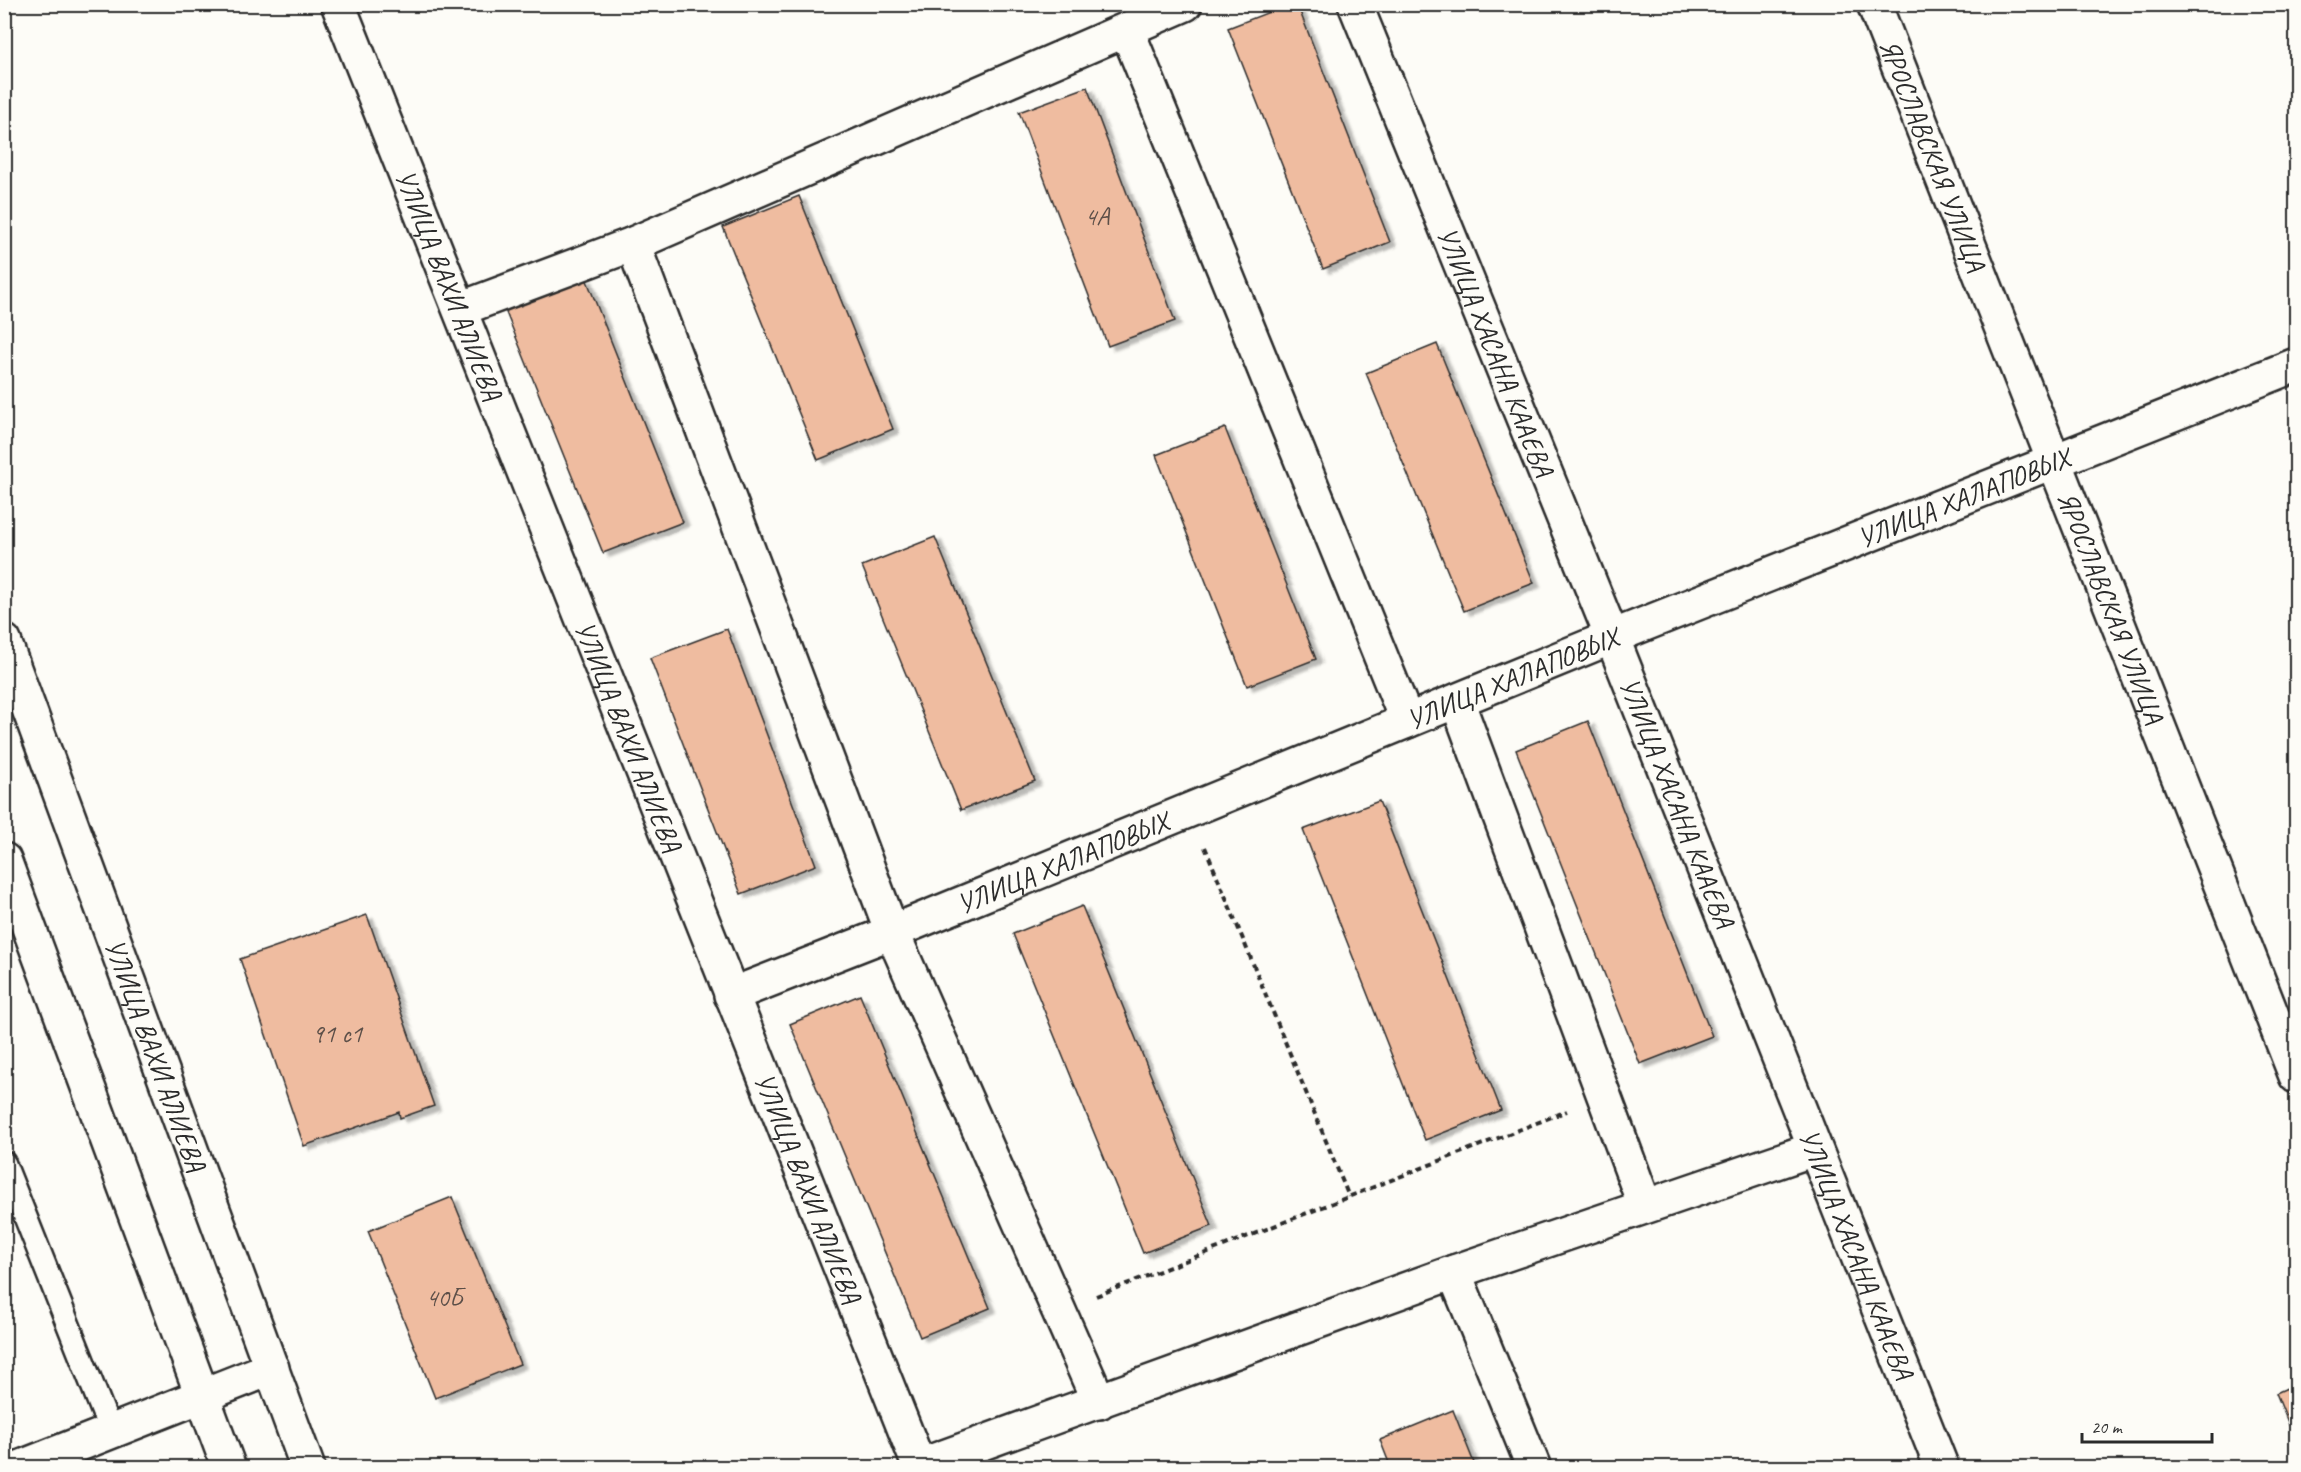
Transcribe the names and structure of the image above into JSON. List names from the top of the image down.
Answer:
{
  "streets": {
    "street": [
      "ЯРОСЛАВСКАЯ УЛИЦА",
      "УЛИЦА ВАХИ АЛИЕВА",
      "УЛИЦА ХАСАНА КААЕВА",
      "УЛИЦА ХАЛАПОВЫХ"
    ]
  },
  "crossings": [
    ["ЯРОСЛАВСКАЯ УЛИЦА", "УЛИЦА ХАЛАПОВЫХ"],
    ["УЛИЦА ВАХИ АЛИЕВА", "УЛИЦА ХАЛАПОВЫХ"],
    ["УЛИЦА ХАСАНА КААЕВА", "УЛИЦА ХАЛАПОВЫХ"]
  ],
  "house_numbers": ["4А", "91 с1", "40Б"],
  "scale_bar": "20 m"
}
